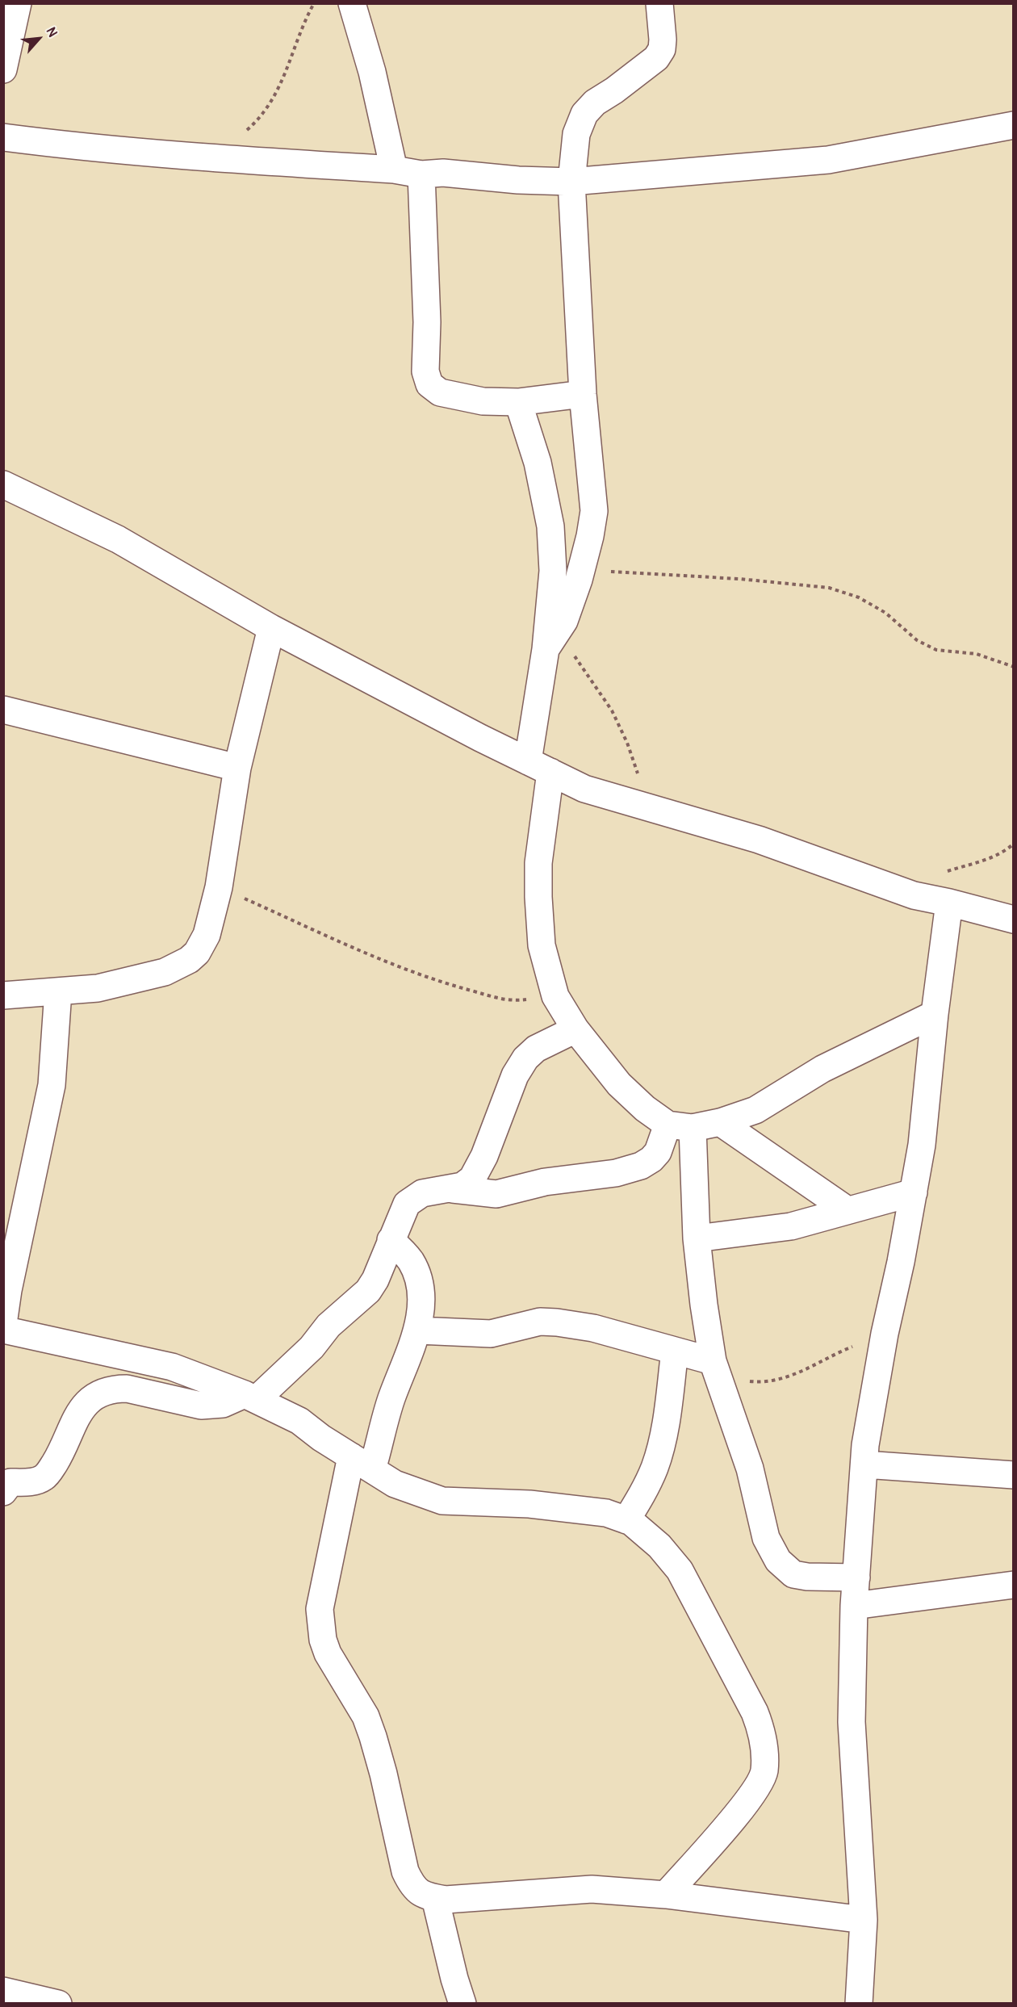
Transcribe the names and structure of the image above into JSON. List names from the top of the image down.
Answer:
{
  "north": "top right"
}
